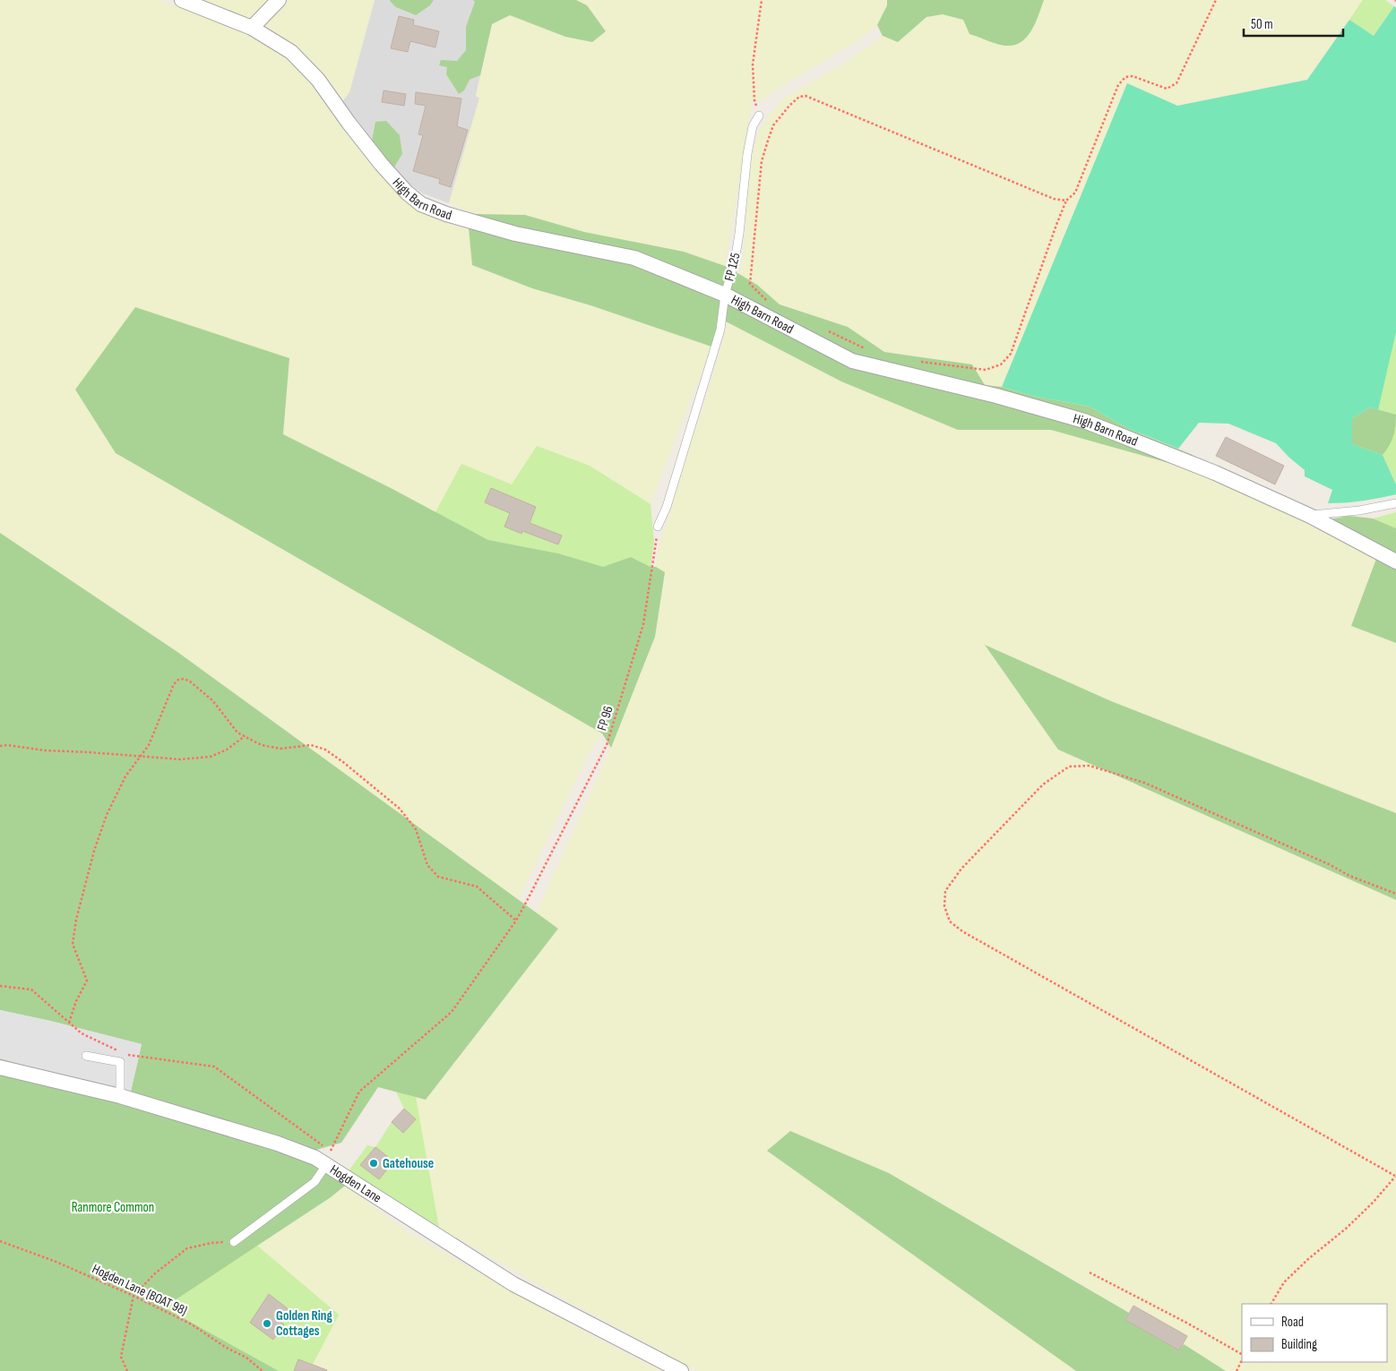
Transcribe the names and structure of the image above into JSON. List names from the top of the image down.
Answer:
{
  "streets": {
    "street": ["High Barn Road", "Hogden Lane"],
    "lane": ["FP 125"],
    "path": ["FP 96", "Hogden Lane (BOAT 98)"]
  },
  "crossings": [
    ["High Barn Road", "FP 125"],
    ["FP 125", "FP 96"],
    ["FP 96", "Hogden Lane"]
  ],
  "parks": ["Ranmore Common"],
  "places": ["Gatehouse", "Golden Ring Cottages"],
  "legend": ["Road", "Building"],
  "scale_bar": "50 m"
}
